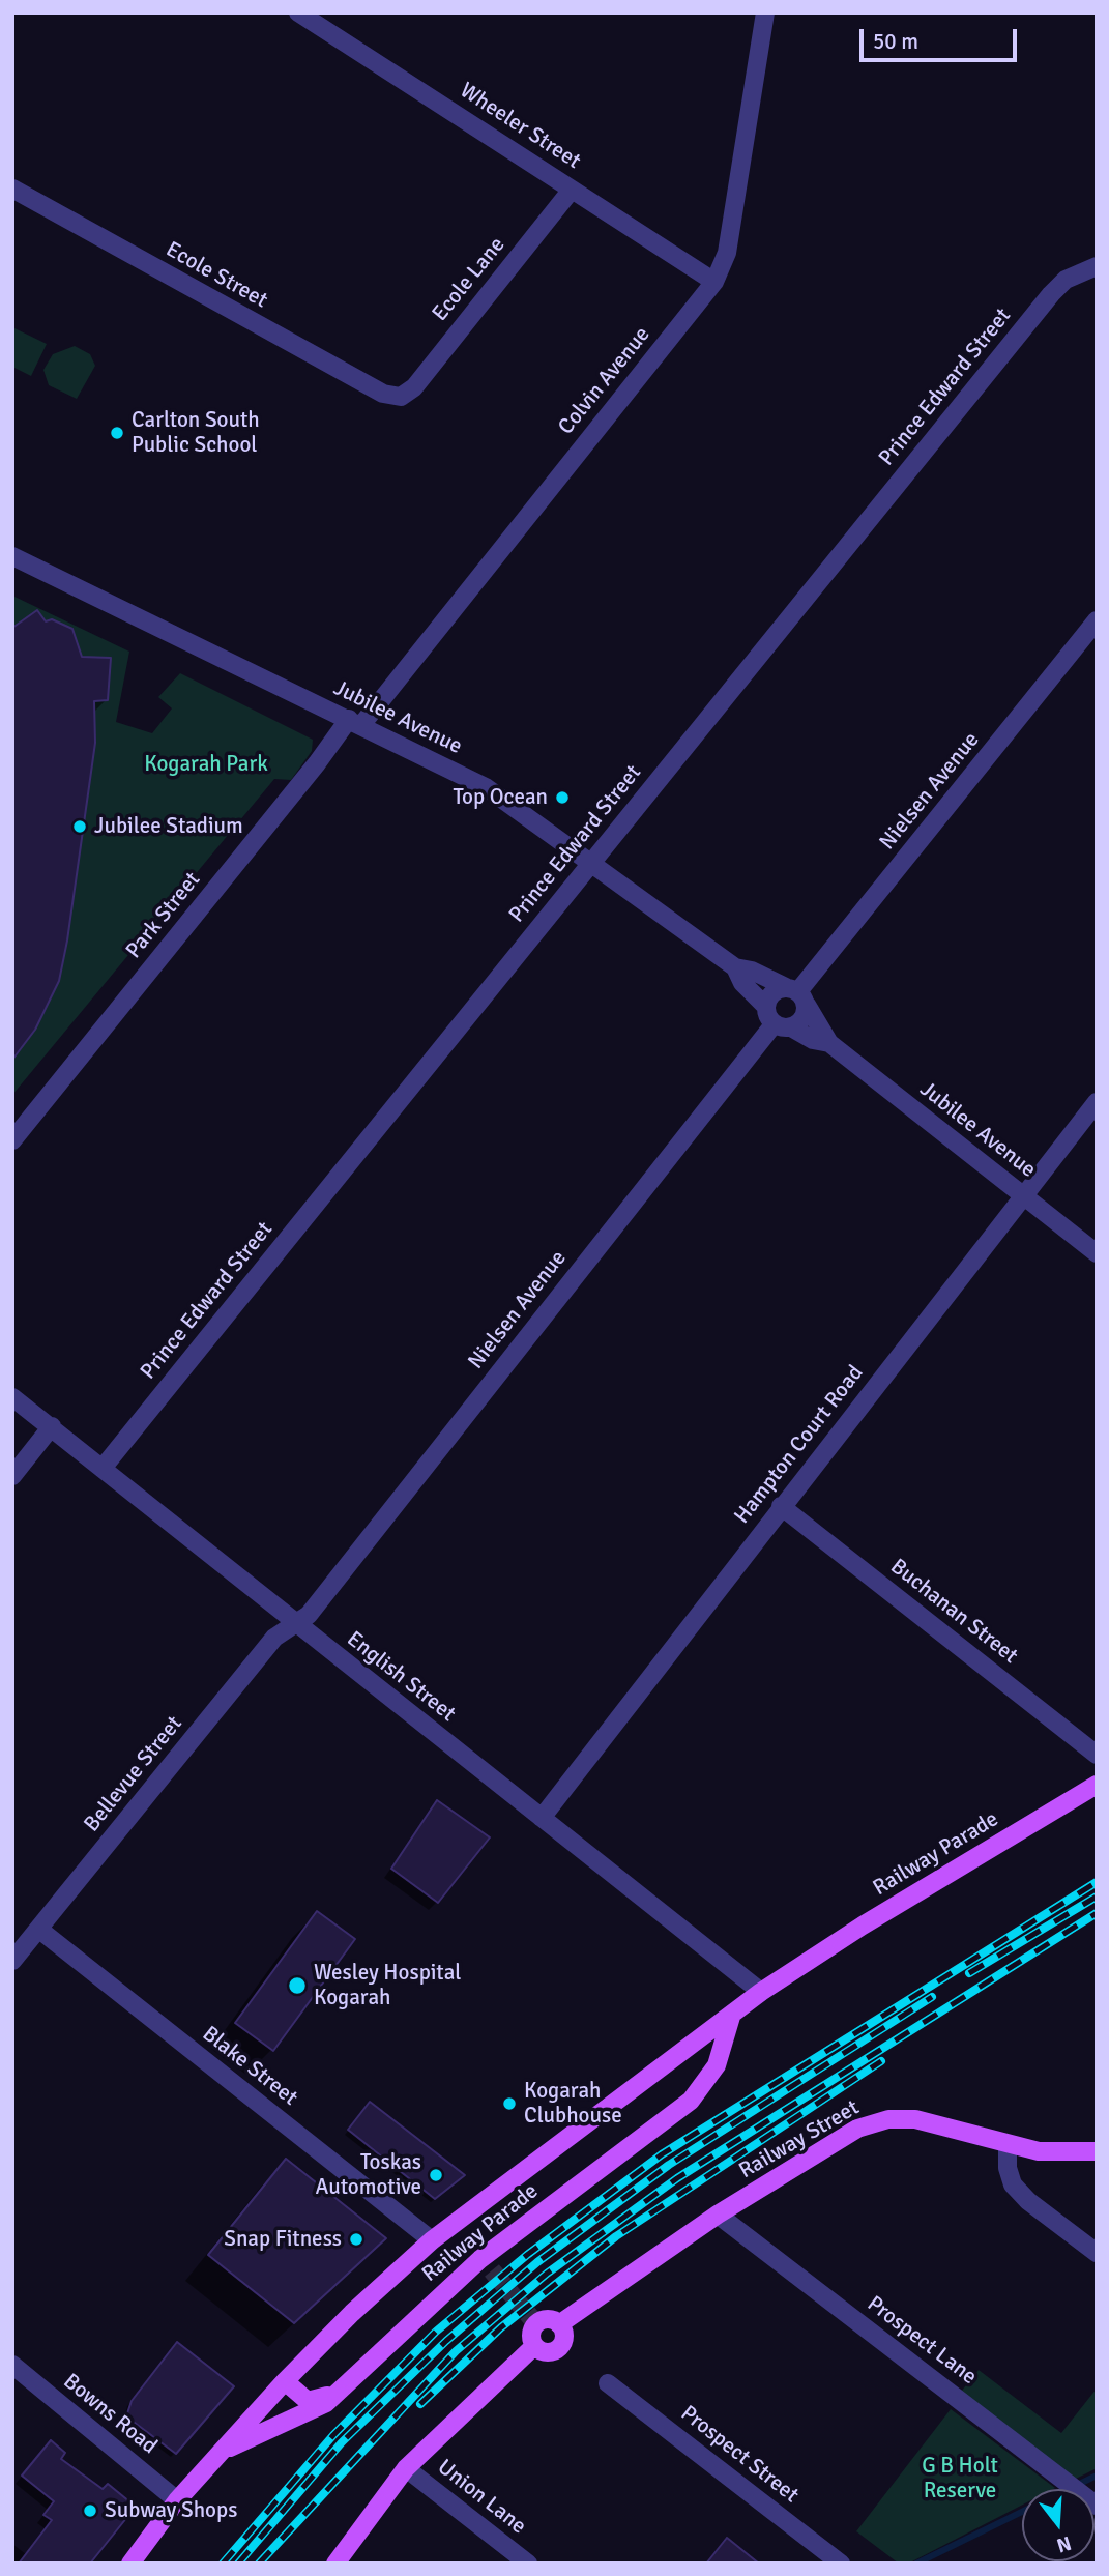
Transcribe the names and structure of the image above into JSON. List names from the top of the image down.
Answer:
{
  "streets": {
    "main road": ["Railway Parade", "Railway Street"],
    "street": [
      "Wheeler Street",
      "Ecole Street",
      "Ecole Lane",
      "Colvin Avenue",
      "Prince Edward Street",
      "Jubilee Avenue",
      "Nielsen Avenue",
      "Park Street",
      "Hampton Court Road",
      "Buchanan Street",
      "English Street",
      "Bellevue Street",
      "Blake Street",
      "Prospect Lane",
      "Bowns Road",
      "Prospect Street",
      "Union Lane"
    ]
  },
  "crossings": [
    ["Wheeler Street", "Ecole Lane"],
    ["Wheeler Street", "Colvin Avenue"],
    ["Ecole Street", "Ecole Lane"],
    ["Colvin Avenue", "Jubilee Avenue"],
    ["Colvin Avenue", "Park Street"],
    ["Prince Edward Street", "Jubilee Avenue"],
    ["Prince Edward Street", "English Street"],
    ["Jubilee Avenue", "Nielsen Avenue"],
    ["Jubilee Avenue", "Park Street"],
    ["Jubilee Avenue", "Hampton Court Road"],
    ["Nielsen Avenue", "English Street"],
    ["Nielsen Avenue", "Bellevue Street"],
    ["Hampton Court Road", "Buchanan Street"],
    ["Hampton Court Road", "English Street"],
    ["English Street", "Bellevue Street"],
    ["English Street", "Railway Parade"],
    ["Bellevue Street", "Blake Street"],
    ["Railway Parade", "Blake Street"],
    ["Railway Parade", "Bowns Road"],
    ["Railway Street", "Prospect Lane"]
  ],
  "parks": ["Kogarah Park", "G B Holt Reserve"],
  "places": [
    "Carlton South Public School",
    "Top Ocean",
    "Jubilee Stadium",
    "Wesley Hospital Kogarah",
    "Kogarah Clubhouse",
    "Toskas Automotive",
    "Snap Fitness",
    "Subway Shops"
  ],
  "scale_bar": "50 m",
  "north": "bottom"
}
